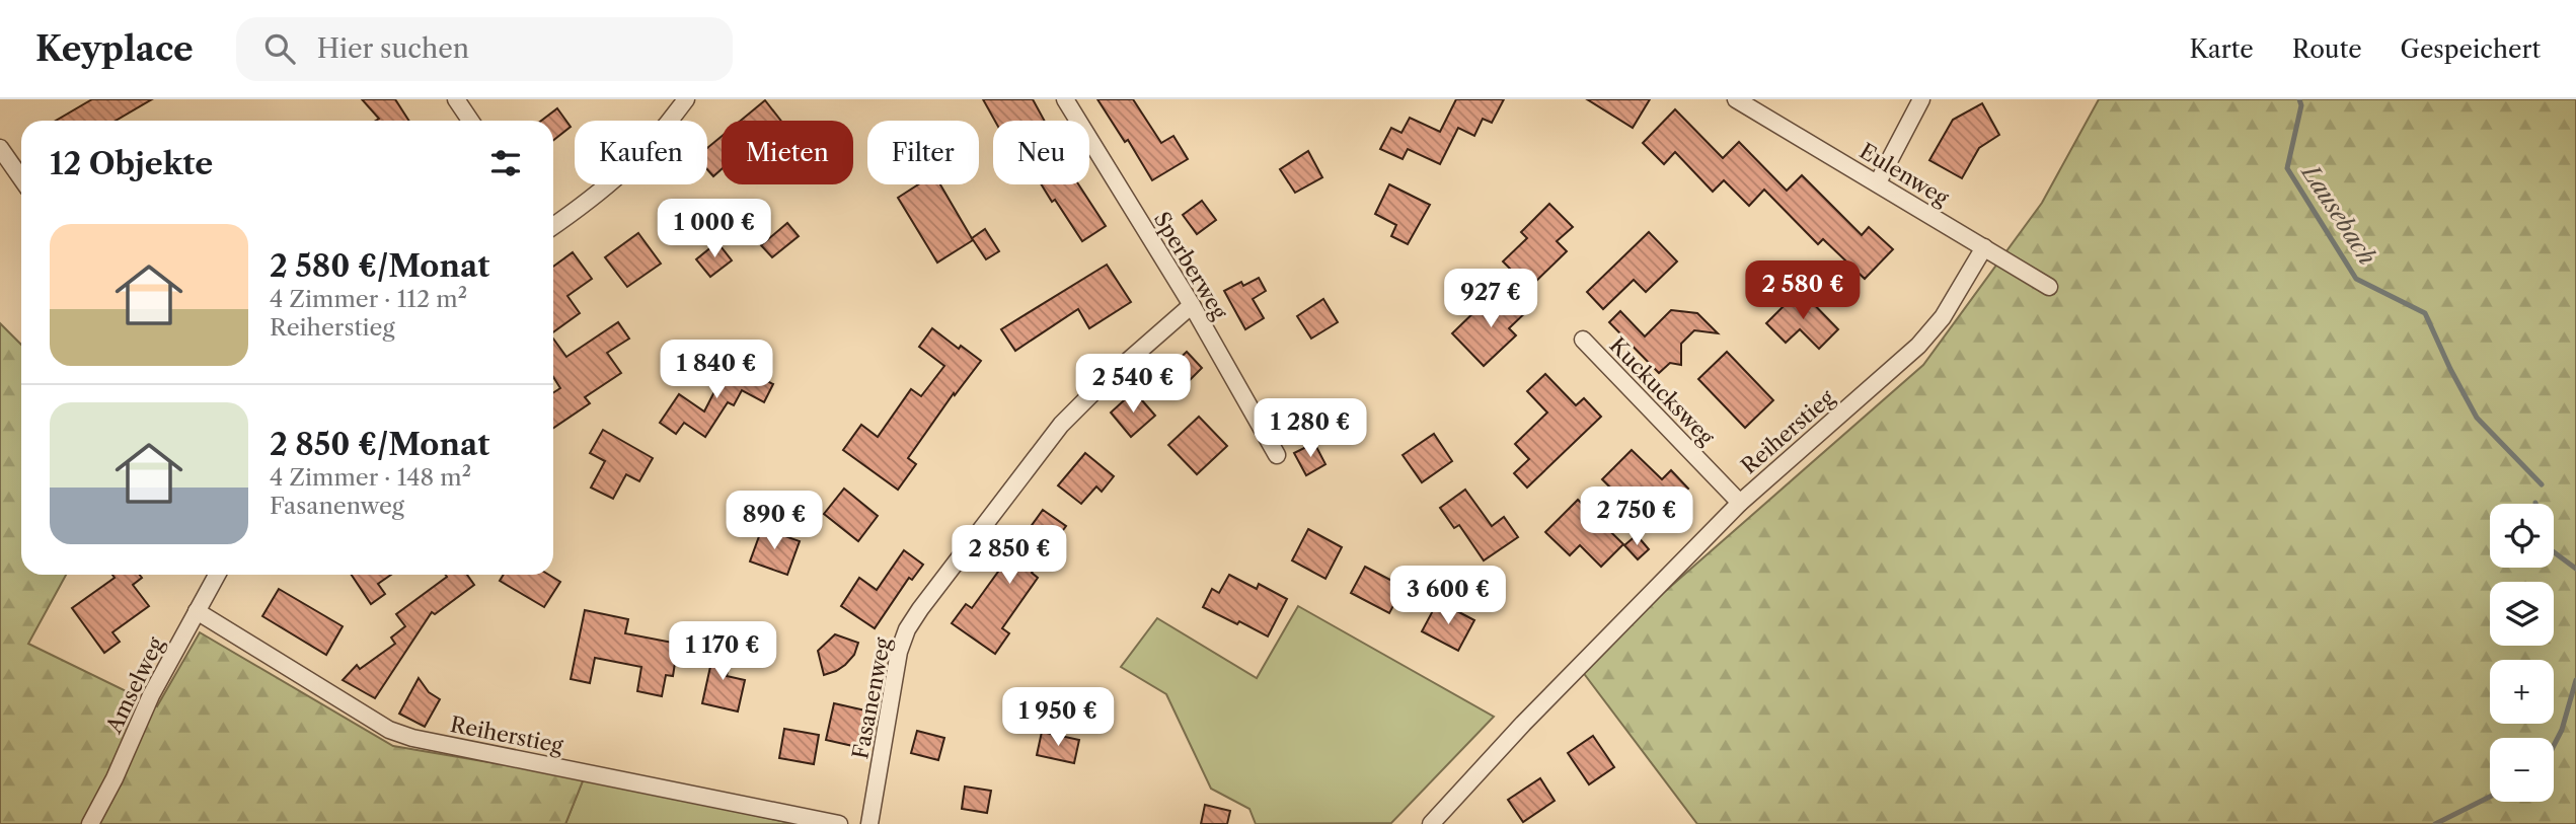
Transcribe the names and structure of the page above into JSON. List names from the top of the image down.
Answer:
{
  "streets": {
    "street": [
      "Eulenweg",
      "Sperberweg",
      "Kuckucksweg",
      "Reiherstieg",
      "Amselweg",
      "Fasanenweg"
    ]
  },
  "crossings": [
    ["Eulenweg", "Reiherstieg"],
    ["Sperberweg", "Fasanenweg"],
    ["Kuckucksweg", "Reiherstieg"],
    ["Reiherstieg", "Amselweg"]
  ],
  "water": ["Lausebach"],
  "page": {
    "header": "Keyplace",
    "search": "Hier suchen",
    "nav": ["Karte", "Route", "Gespeichert"],
    "chip": [
      "Kaufen",
      "Mieten",
      "Filter",
      "Neu"
    ],
    "heading": "12 Objekte",
    "price": [
      "1 000 €",
      "2 580 €",
      "927 €",
      "1 840 €",
      "2 540 €",
      "1 280 €",
      "2 750 €",
      "890 €",
      "2 850 €",
      "3 600 €",
      "1 170 €",
      "1 950 €"
    ],
    "list": [
      {
        "name": "2 580 €/Monat",
        "note": "4 Zimmer · 112 m² · Reiherstieg"
      },
      {
        "name": "2 850 €/Monat",
        "note": "4 Zimmer · 148 m² · Fasanenweg"
      }
    ],
    "map_buttons": ["+", "−"]
  }
}
